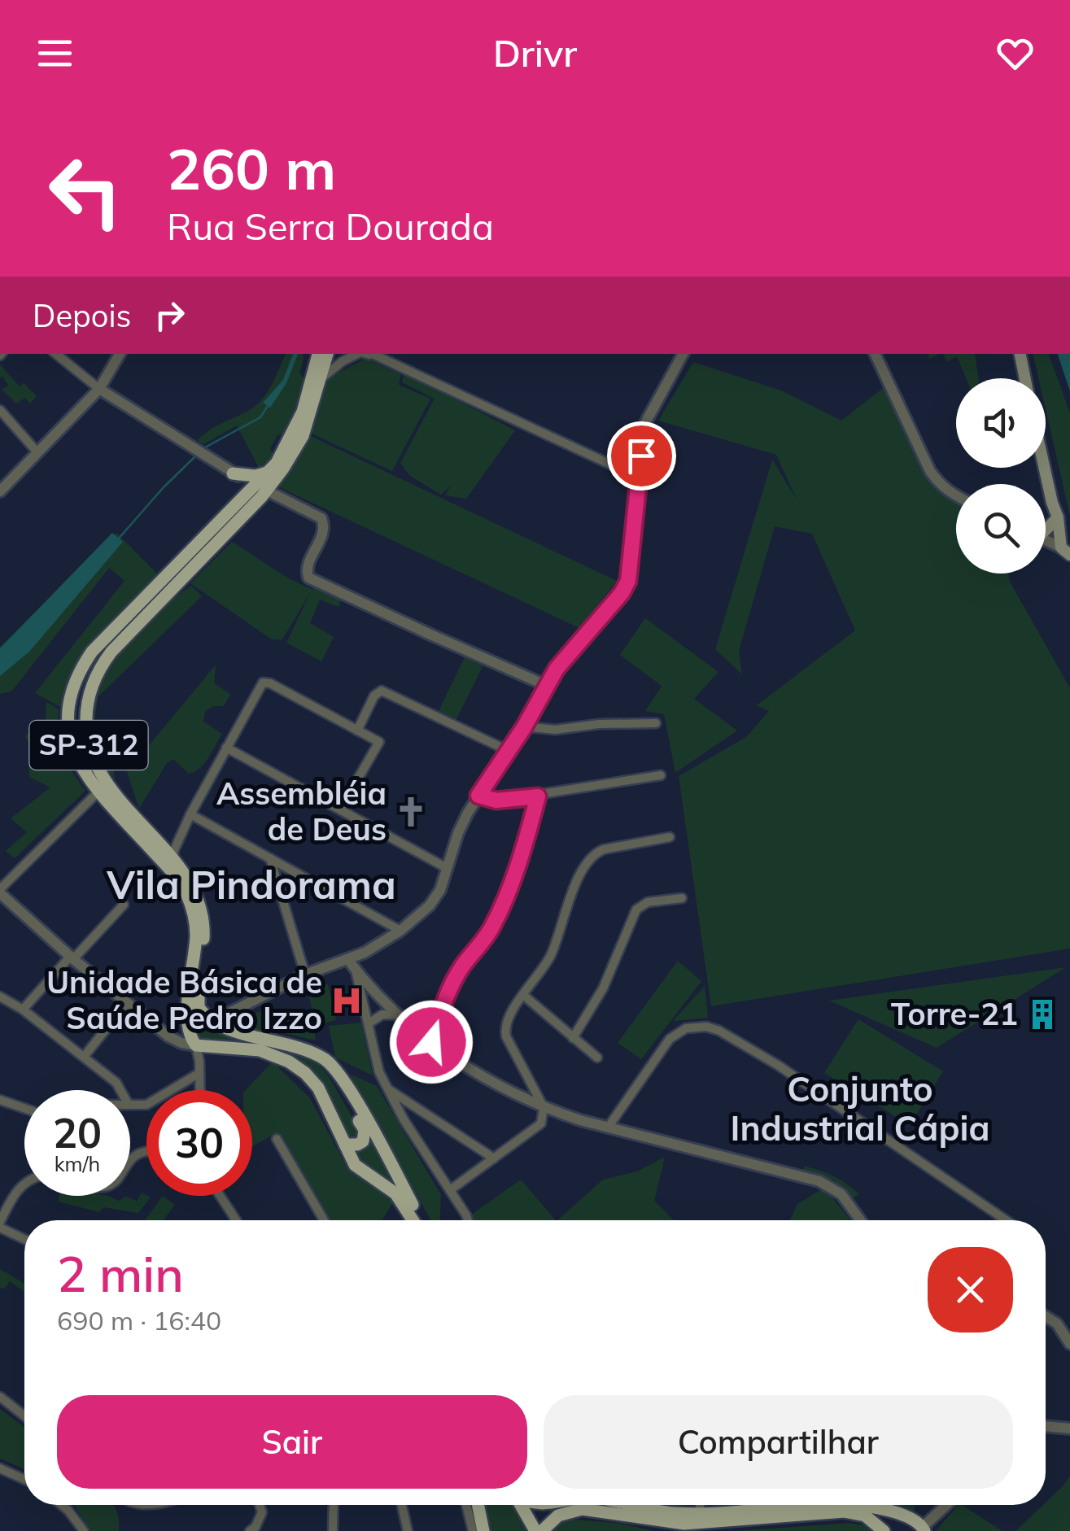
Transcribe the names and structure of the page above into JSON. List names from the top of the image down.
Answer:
{
  "streets": {
    "main road": ["SP-312"]
  },
  "districts": ["Vila Pindorama", "Conjunto Industrial Cápia"],
  "places": {
    "church": ["Assembléia de Deus"],
    "hospital": ["Unidade Básica de Saúde Pedro Izzo"],
    "building": ["Torre-21"]
  },
  "page": {
    "header": "Drivr",
    "turn": ["260 m", "Rua Serra Dourada"],
    "then": "Depois",
    "speed": "20 km/h",
    "limit": "30",
    "heading": ["2 min", "690 m · 16:40"],
    "buttons": ["Sair", "Compartilhar"]
  }
}
